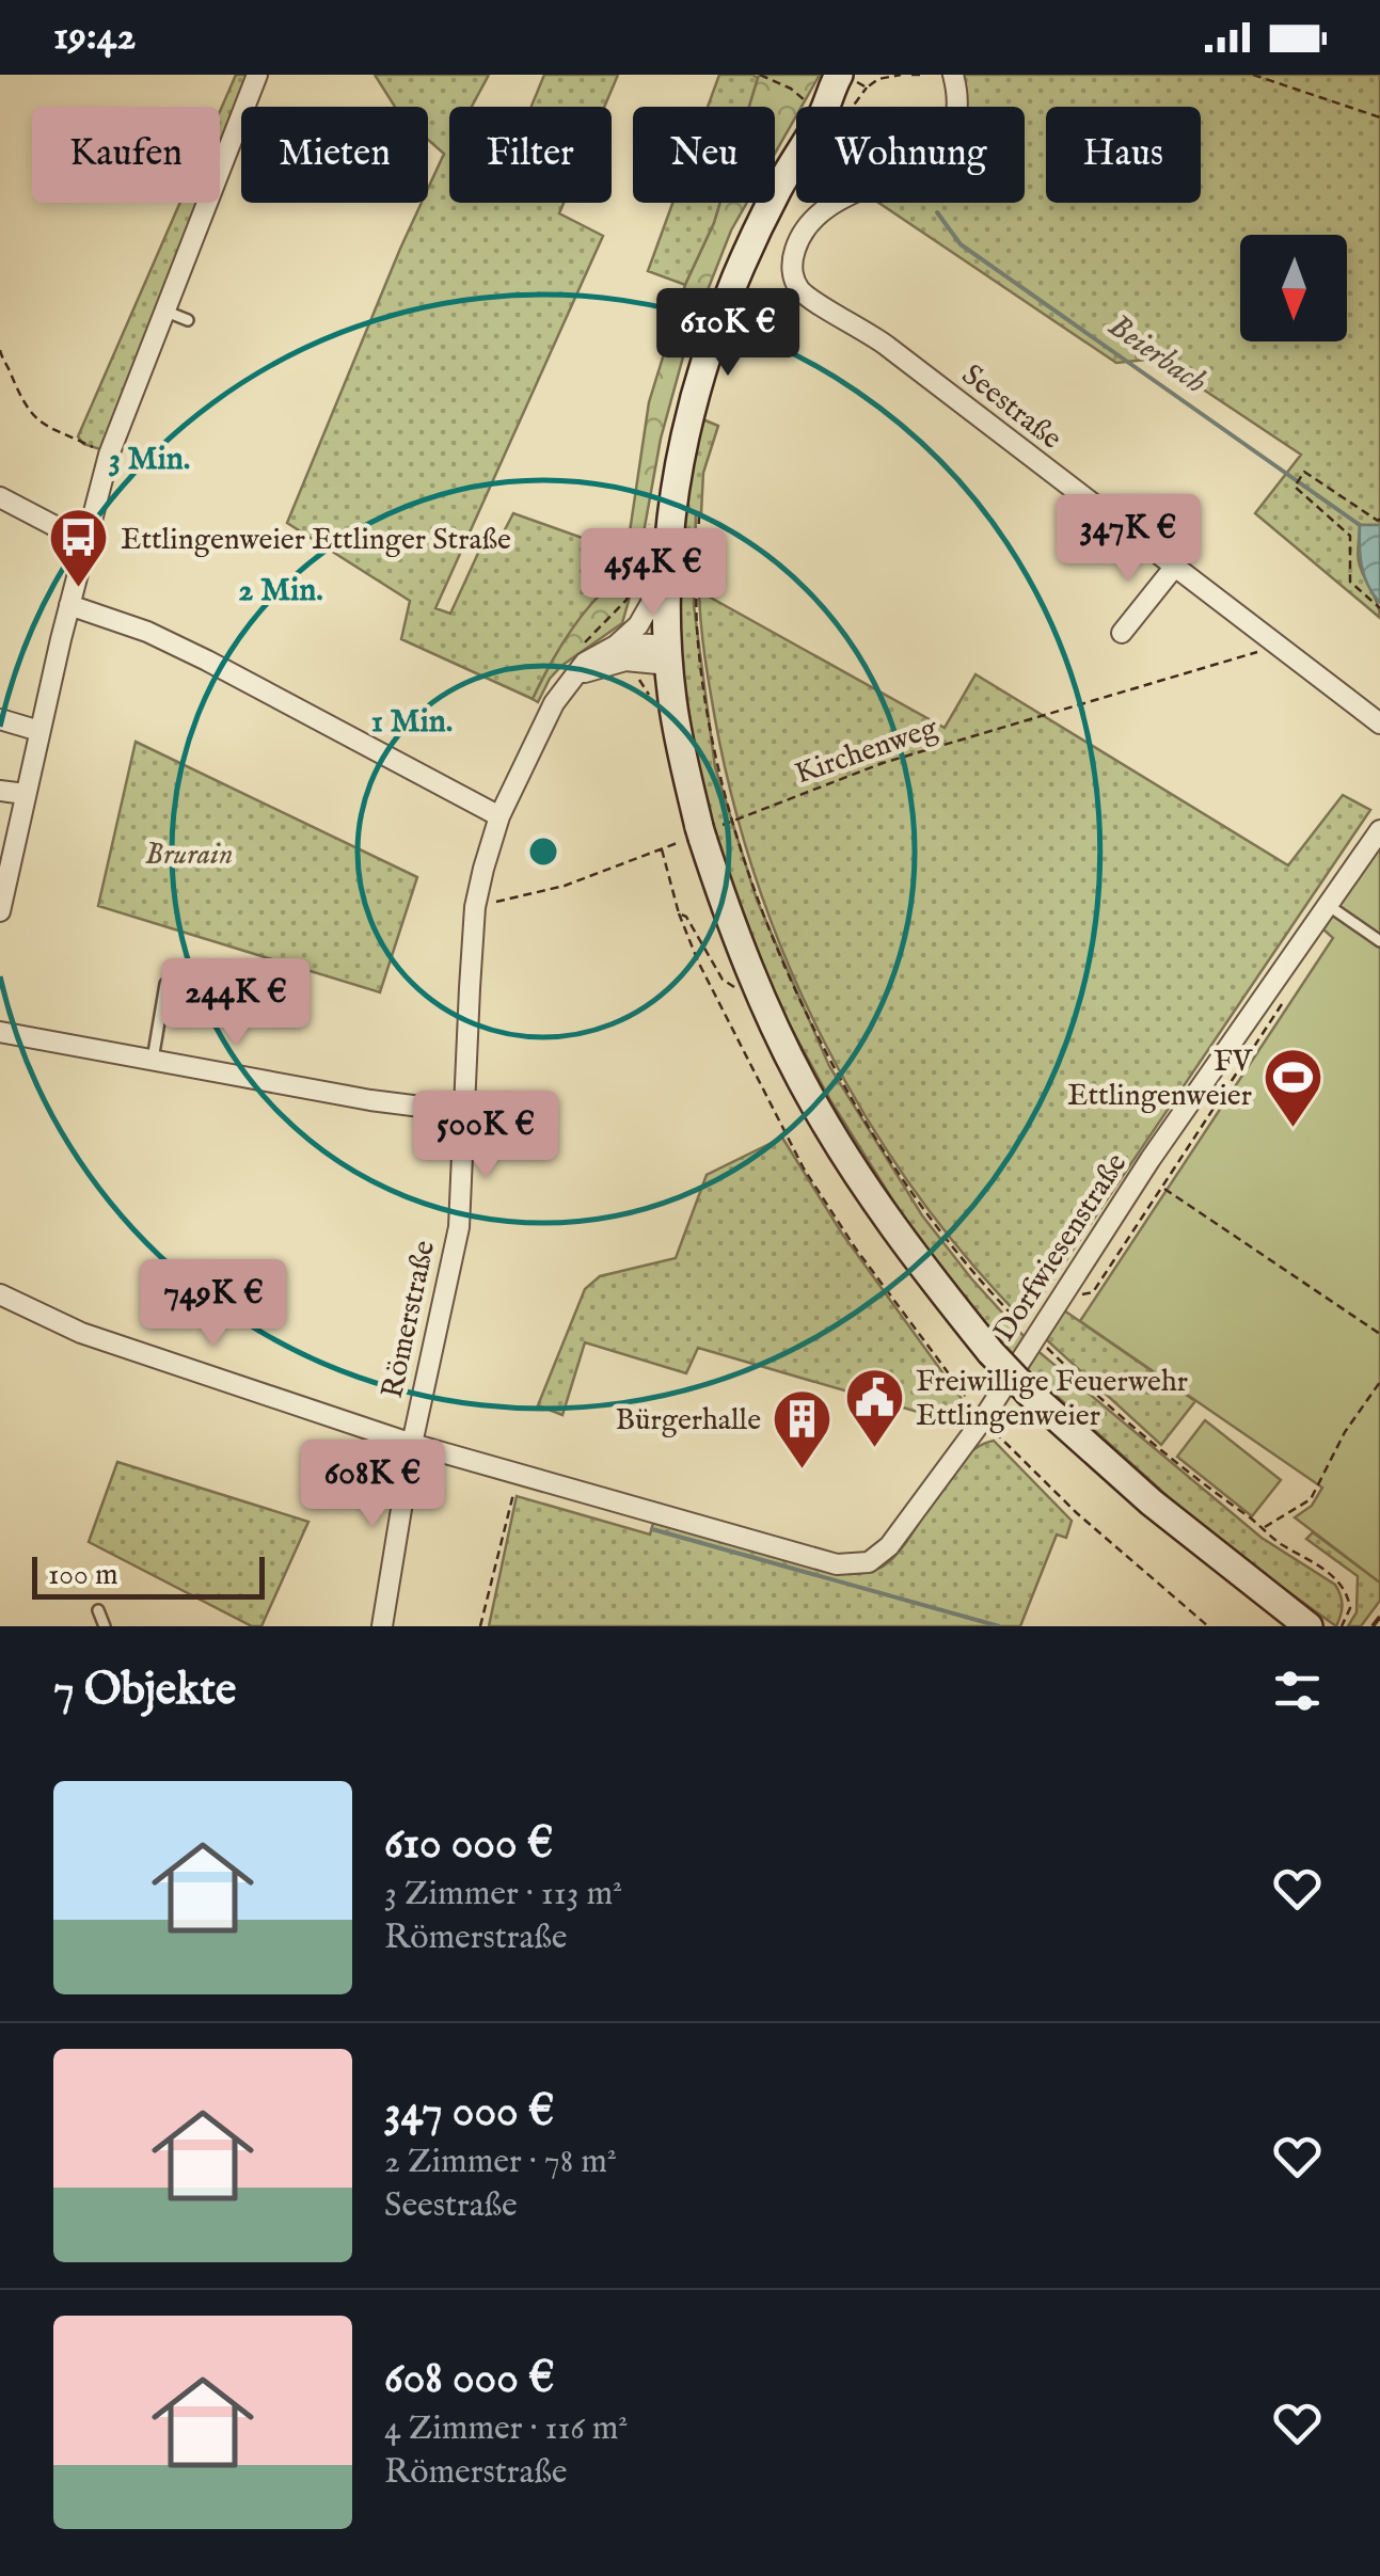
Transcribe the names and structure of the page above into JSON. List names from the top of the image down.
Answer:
{
  "streets": {
    "main road": ["Römerstraße"],
    "street": ["Seestraße", "Dorfwiesenstraße"],
    "path": ["Kirchenweg"]
  },
  "crossings": [
    ["Seestraße", "Kirchenweg"],
    ["Kirchenweg", "Römerstraße"],
    ["Dorfwiesenstraße", "Römerstraße"]
  ],
  "water": ["Beierbach"],
  "parks": ["Brurain"],
  "places": {
    "bus stop": ["Ettlingenweier Ettlinger Straße"],
    "sports": ["FV Ettlingenweier"],
    "public building": ["Freiwillige Feuerwehr Ettlingenweier"],
    "building": ["Bürgerhalle"]
  },
  "scale_bar": "100 m",
  "north": "bottom",
  "page": {
    "status": "19:42",
    "chip": [
      "Kaufen",
      "Mieten",
      "Filter",
      "Neu",
      "Wohnung",
      "Haus"
    ],
    "price": [
      "610K €",
      "347K €",
      "454K €",
      "244K €",
      "500K €",
      "749K €",
      "608K €"
    ],
    "scale": "100 m",
    "heading": "7 Objekte",
    "list": [
      {
        "name": "610 000 €",
        "note": "3 Zimmer · 113 m² · Römerstraße"
      },
      {
        "name": "347 000 €",
        "note": "2 Zimmer · 78 m² · Seestraße"
      },
      {
        "name": "608 000 €",
        "note": "4 Zimmer · 116 m² · Römerstraße"
      }
    ]
  },
  "rings": ["3 Min.", "2 Min.", "1 Min."]
}
